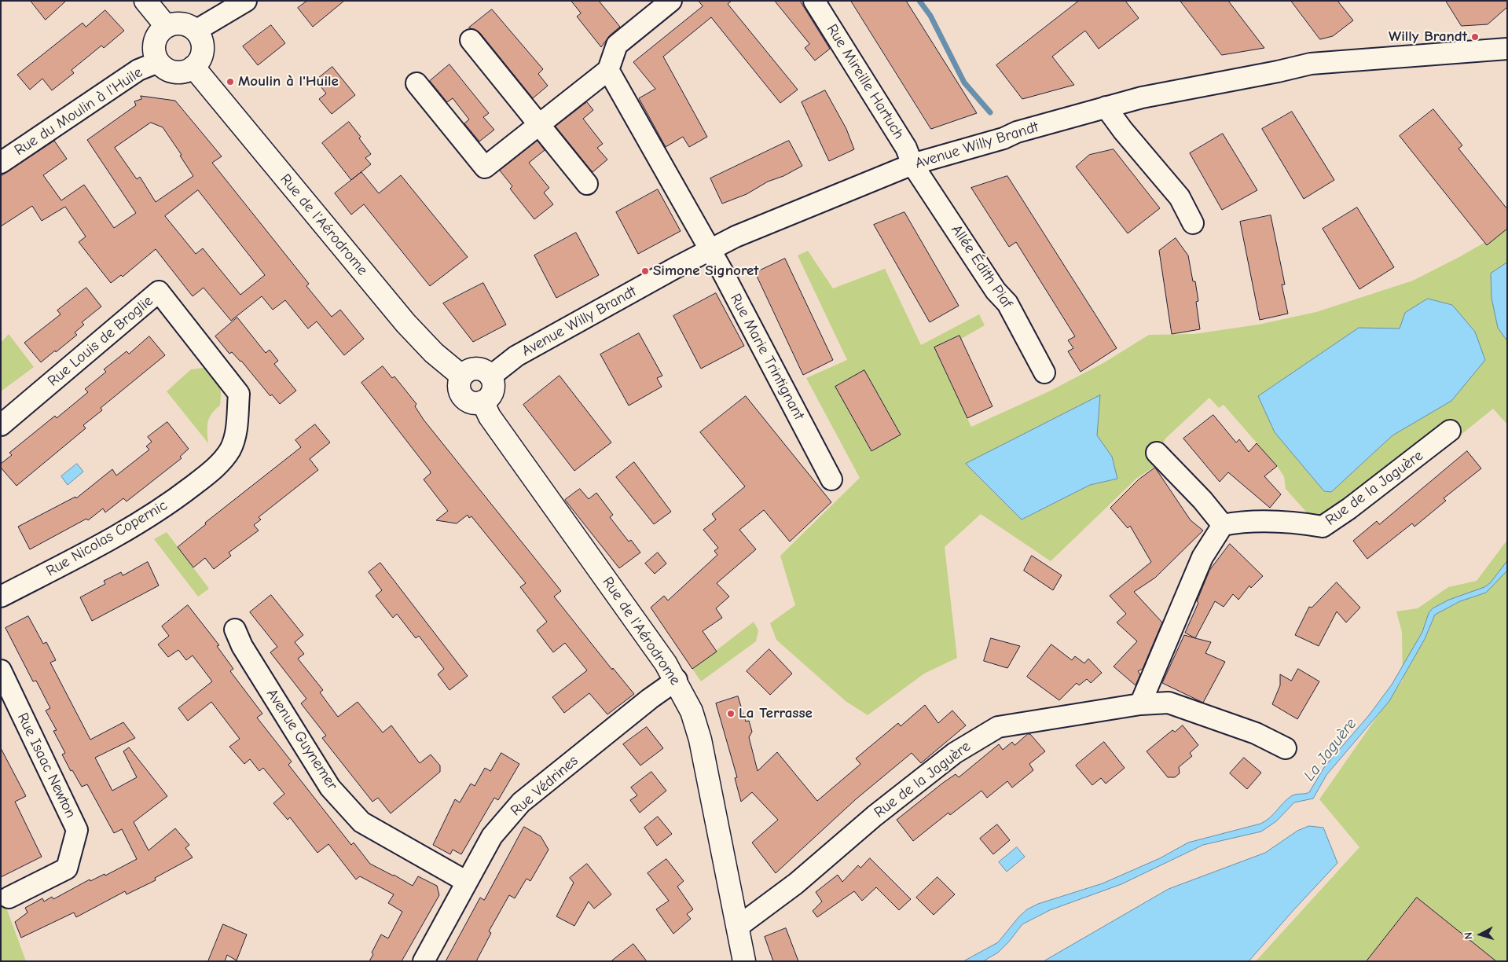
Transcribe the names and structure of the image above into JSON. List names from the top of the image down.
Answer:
{
  "streets": {
    "street": [
      "Rue Mireille Hartuch",
      "Rue du Moulin à l'Huile",
      "Avenue Willy Brandt",
      "Rue de l'Aérodrome",
      "Allée Édith Piaf",
      "Rue Louis de Broglie",
      "Rue Marie Trintignant",
      "Rue de la Jaguère",
      "Rue Nicolas Copernic",
      "Avenue Guynemer",
      "Rue Isaac Newton",
      "Rue Védrines"
    ]
  },
  "crossings": [
    ["Rue Mireille Hartuch", "Avenue Willy Brandt"],
    ["Rue Mireille Hartuch", "Allée Édith Piaf"],
    ["Rue du Moulin à l'Huile", "Rue de l'Aérodrome"],
    ["Avenue Willy Brandt", "Rue de l'Aérodrome"],
    ["Avenue Willy Brandt", "Allée Édith Piaf"],
    ["Avenue Willy Brandt", "Rue Marie Trintignant"],
    ["Rue de l'Aérodrome", "Rue de la Jaguère"],
    ["Rue de l'Aérodrome", "Rue Védrines"],
    ["Rue Louis de Broglie", "Rue Nicolas Copernic"],
    ["Avenue Guynemer", "Rue Védrines"]
  ],
  "water": ["La Jaguère"],
  "places": [
    "Willy Brandt",
    "Moulin à l'Huile",
    "Simone Signoret",
    "La Terrasse"
  ],
  "north": "left"
}
